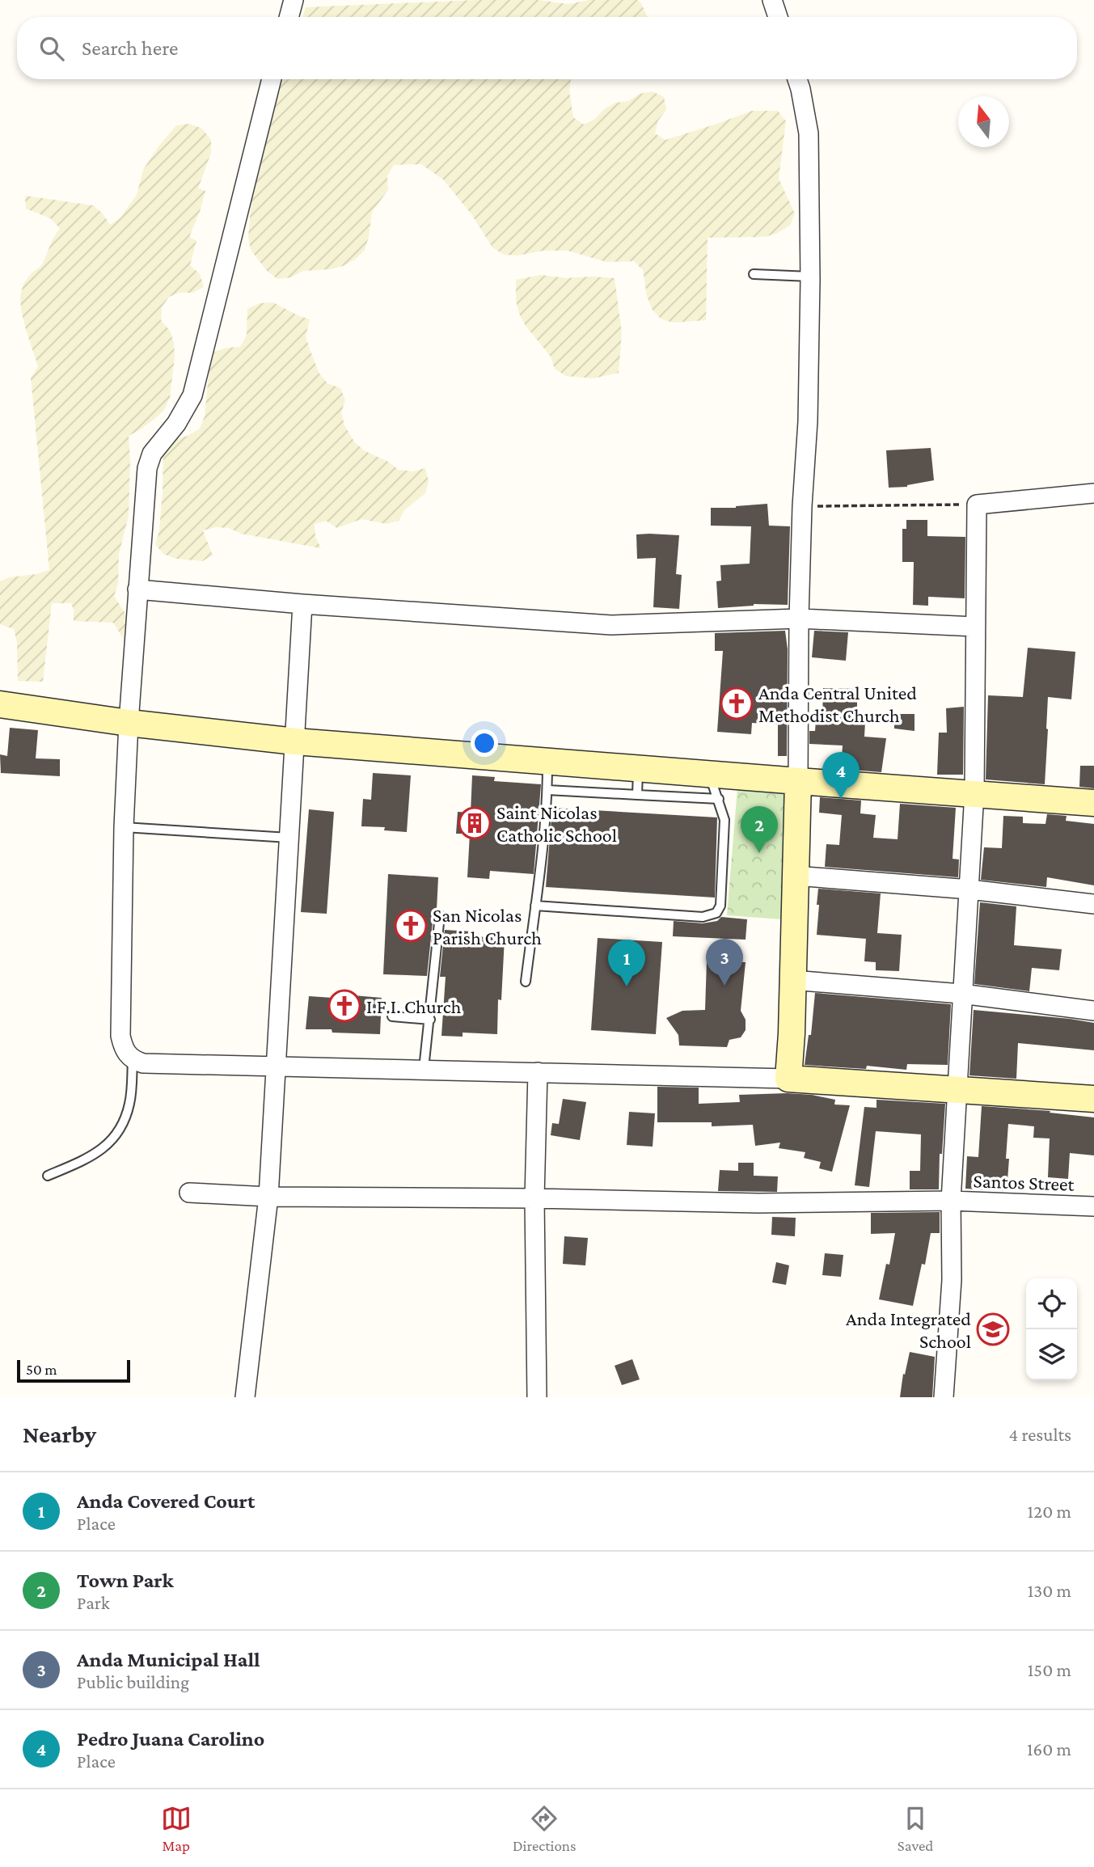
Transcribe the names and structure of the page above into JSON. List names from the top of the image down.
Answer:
{
  "streets": {
    "street": ["Santos Street"]
  },
  "places": {
    "church": ["Anda Central United Methodist Church", "San Nicolas Parish Church", "I.F.I. Church"],
    "building": ["Saint Nicolas Catholic School"],
    "school or university": ["Anda Integrated School"]
  },
  "scale_bar": "50 m",
  "north": "top",
  "page": {
    "search": "Search here",
    "pins": [
      "4",
      "2",
      "3",
      "1"
    ],
    "scale": "50 m",
    "heading": ["Nearby", "4 results"],
    "list": [
      {
        "mark": "1",
        "name": "Anda Covered Court",
        "note": "Place",
        "value": "120 m"
      },
      {
        "mark": "2",
        "name": "Town Park",
        "note": "Park",
        "value": "130 m"
      },
      {
        "mark": "3",
        "name": "Anda Municipal Hall",
        "note": "Public building",
        "value": "150 m"
      },
      {
        "mark": "4",
        "name": "Pedro Juana Carolino",
        "note": "Place",
        "value": "160 m"
      }
    ],
    "nav": ["Map", "Directions", "Saved"]
  }
}
